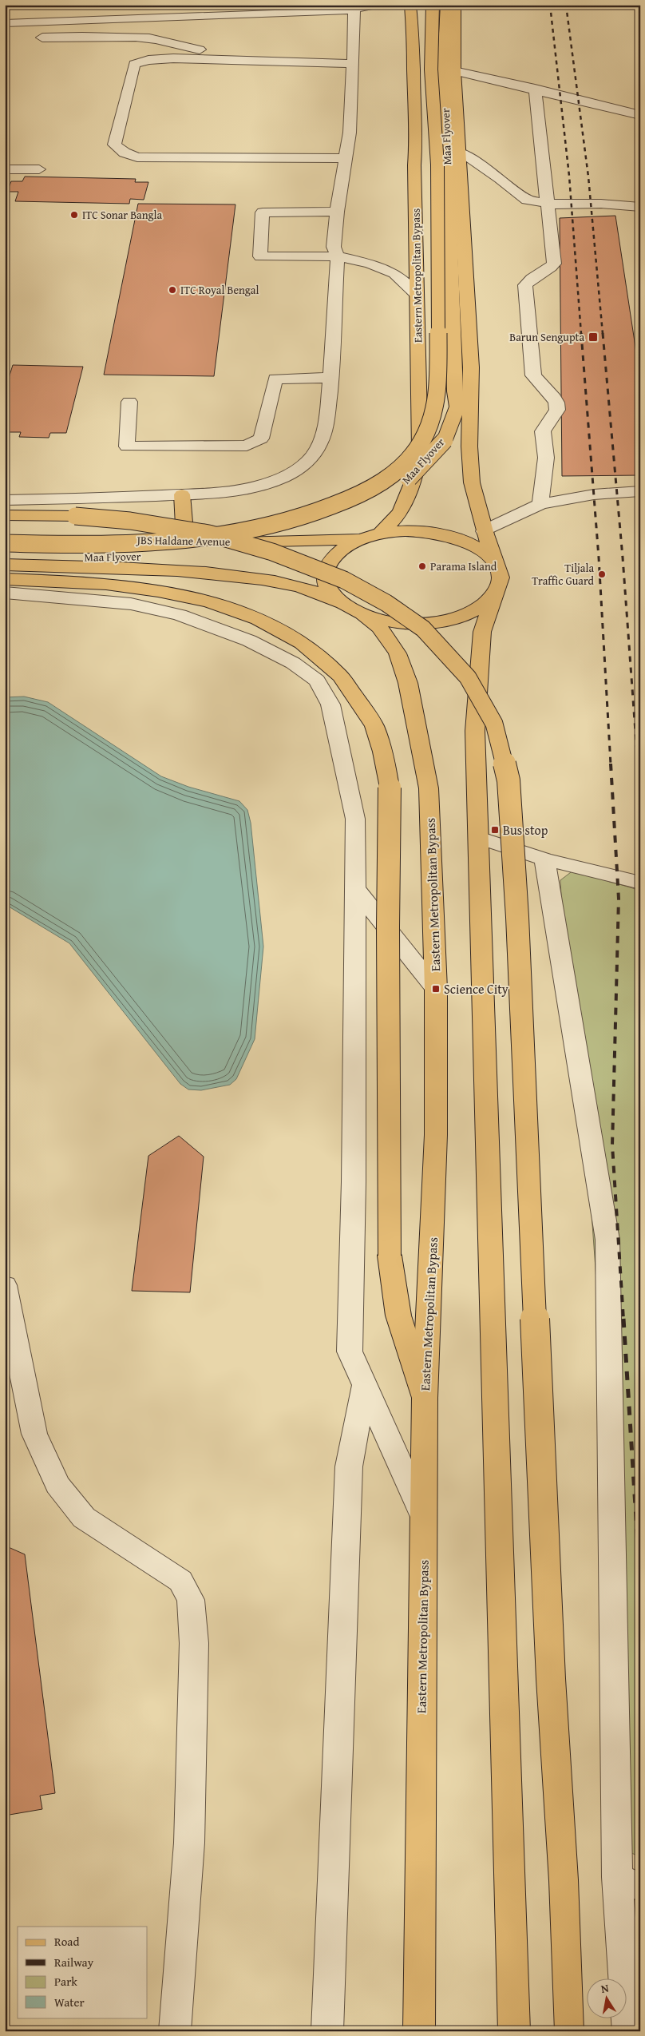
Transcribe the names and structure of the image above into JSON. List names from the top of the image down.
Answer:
{
  "streets": {
    "main road": ["Maa Flyover", "Eastern Metropolitan Bypass", "JBS Haldane Avenue"]
  },
  "places": {
    "other": [
      "ITC Sonar Bangla",
      "ITC Royal Bengal",
      "Parama Island",
      "Tiljala Traffic Guard"
    ],
    "transit": ["Barun Sengupta", "Bus stop", "Science City"]
  },
  "legend": [
    "Road",
    "Railway",
    "Park",
    "Water"
  ],
  "north": "top"
}
